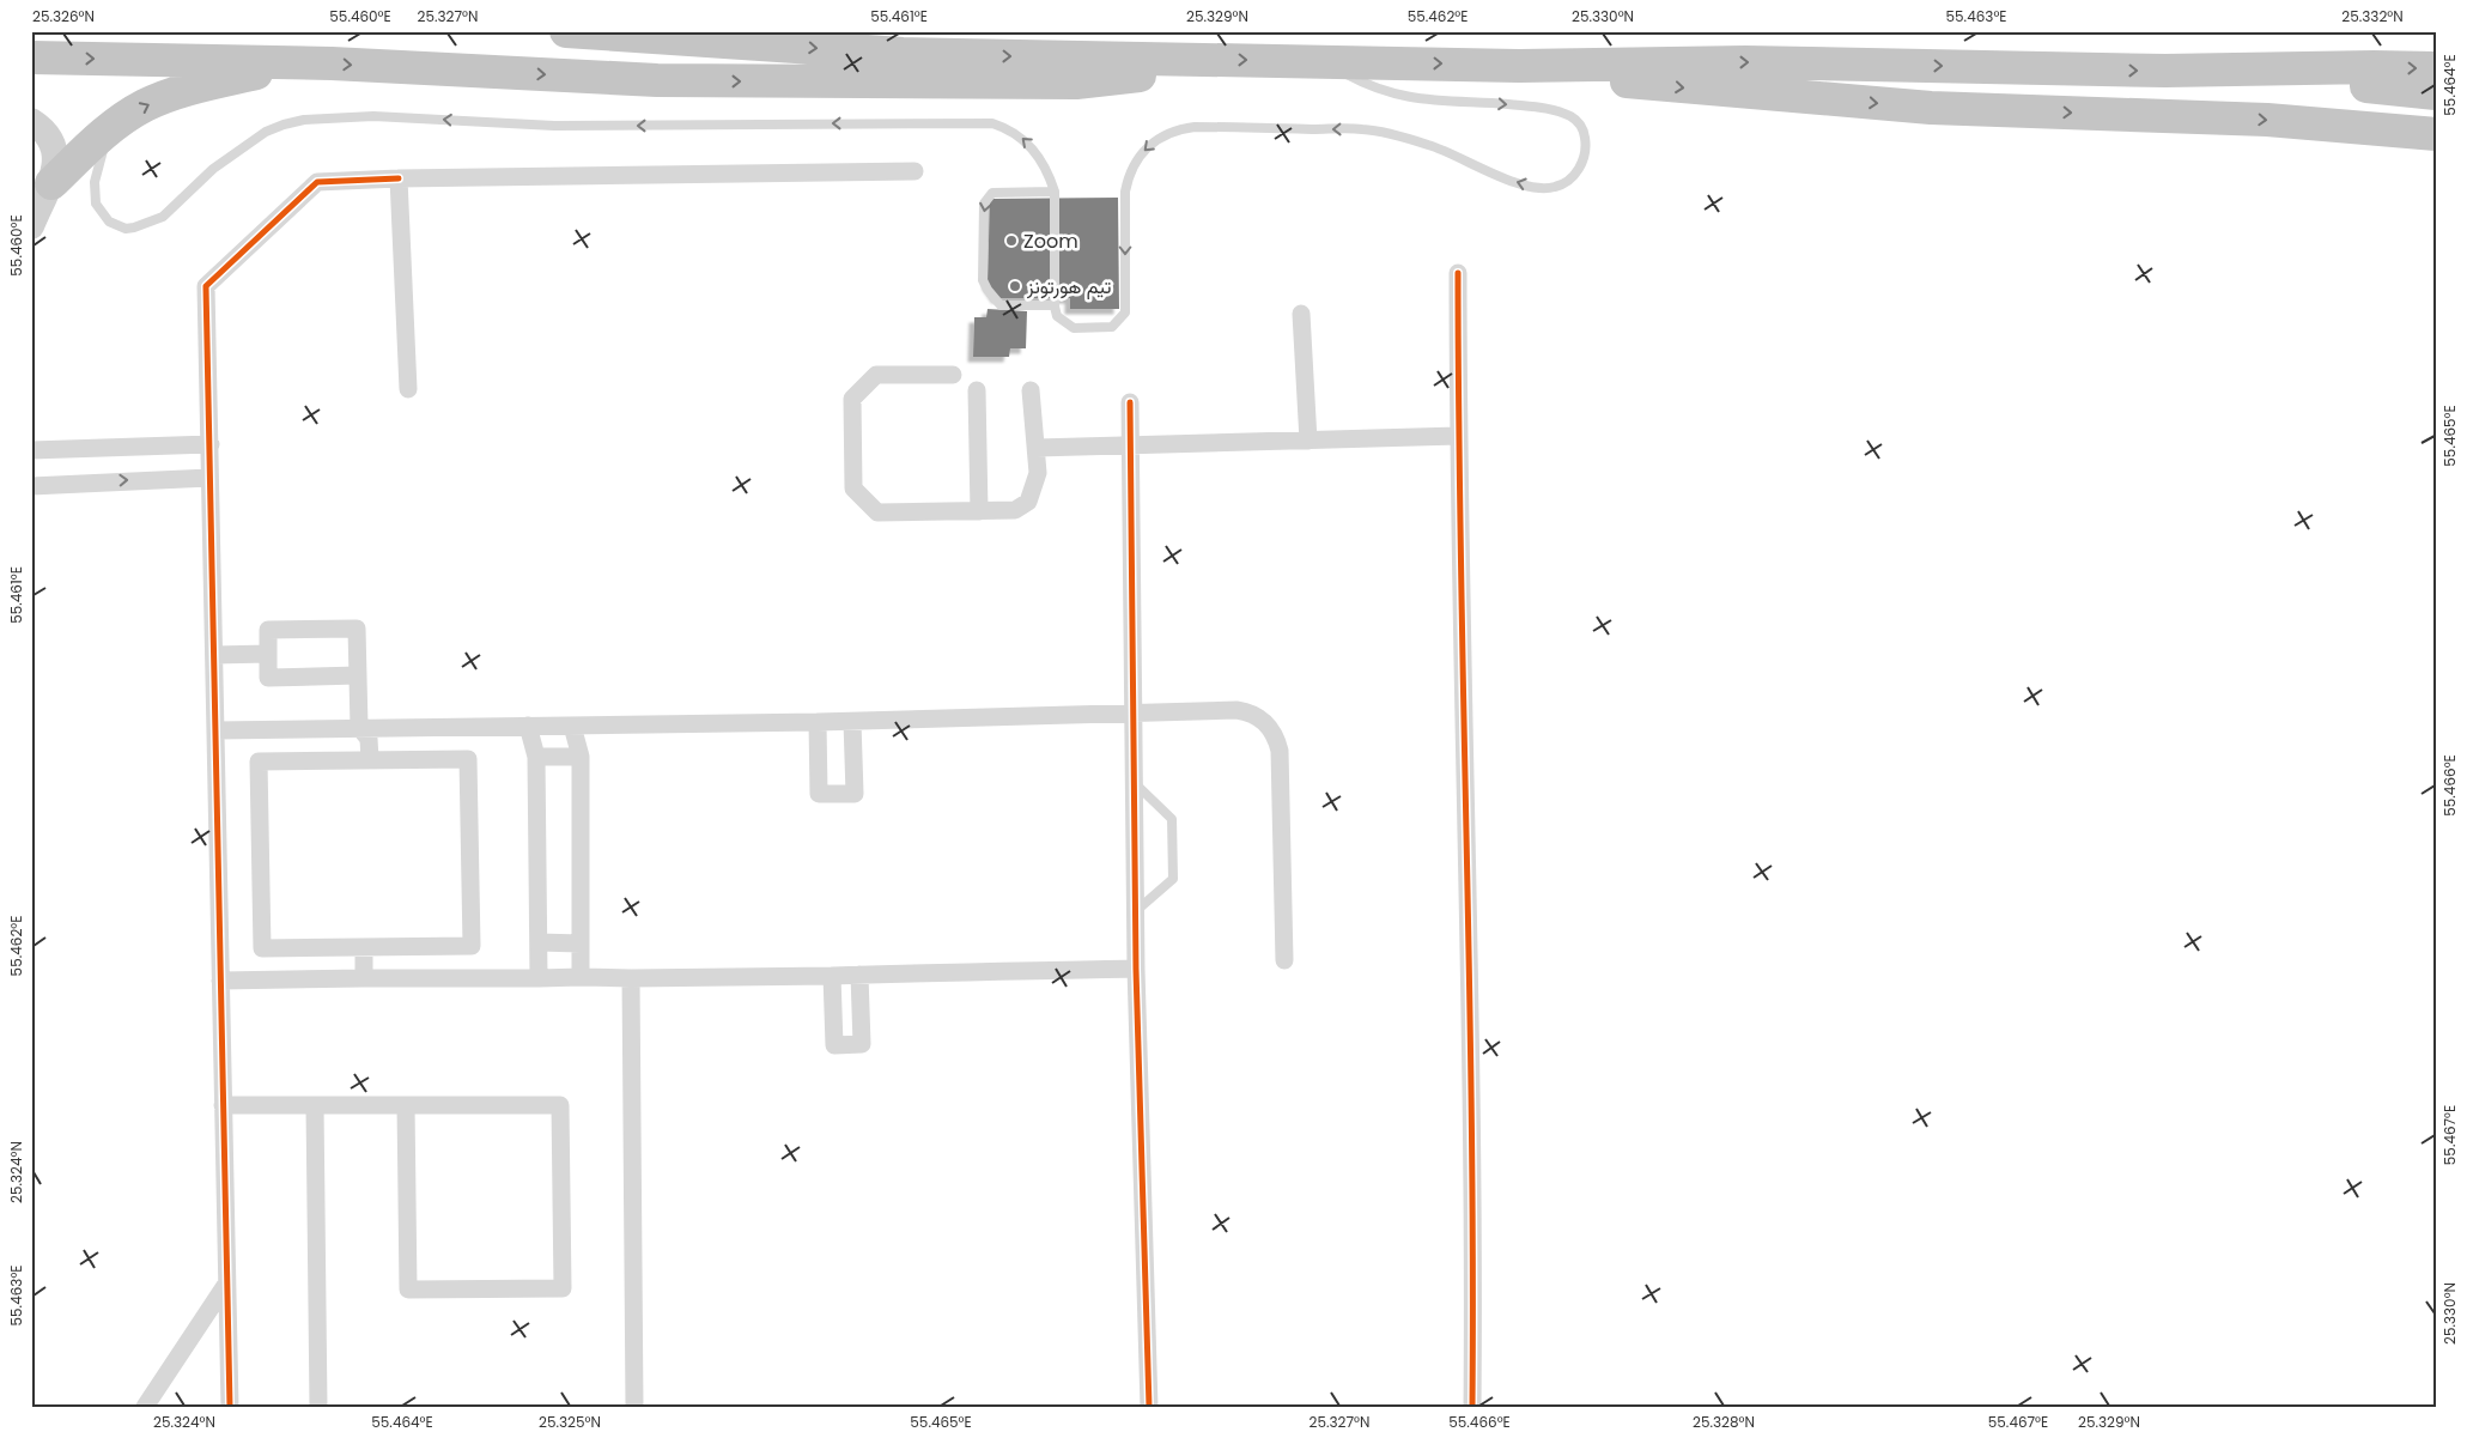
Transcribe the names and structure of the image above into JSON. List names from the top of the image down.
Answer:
{
  "places": ["Zoom", "تيم هورتونز"],
  "coordinates": [
    "25.326°N",
    "55.460°E",
    "25.327°N",
    "55.461°E",
    "25.329°N",
    "55.462°E",
    "25.330°N",
    "55.463°E",
    "25.332°N",
    "55.464°E",
    "55.465°E",
    "55.466°E",
    "55.467°E",
    "25.324°N",
    "25.325°N",
    "25.328°N"
  ]
}
